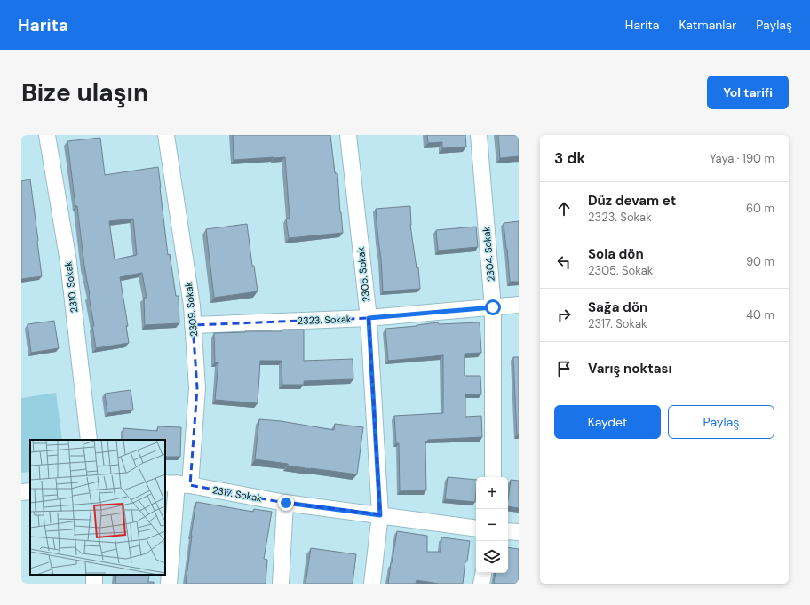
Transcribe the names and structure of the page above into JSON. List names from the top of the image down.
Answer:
{
  "streets": {
    "street": [
      "2304. Sokak",
      "2305. Sokak",
      "2310. Sokak",
      "2309. Sokak",
      "2323. Sokak",
      "2317. Sokak"
    ]
  },
  "crossings": [
    ["2304. Sokak", "2323. Sokak"],
    ["2305. Sokak", "2323. Sokak"],
    ["2305. Sokak", "2317. Sokak"],
    ["2309. Sokak", "2323. Sokak"],
    ["2309. Sokak", "2317. Sokak"]
  ],
  "page": {
    "header": "Harita",
    "nav": ["Harita", "Katmanlar", "Paylaş"],
    "buttons": [
      "Yol tarifi",
      ["Kaydet", "Paylaş"]
    ],
    "title": "Bize ulaşın",
    "heading": ["3 dk", "Yaya · 190 m"],
    "list": [
      ["Düz devam et", "2323. Sokak", "60 m"],
      ["Sola dön", "2305. Sokak", "90 m"],
      ["Sağa dön", "2317. Sokak", "40 m"],
      "Varış noktası"
    ],
    "map_buttons": ["+", "−"]
  }
}
